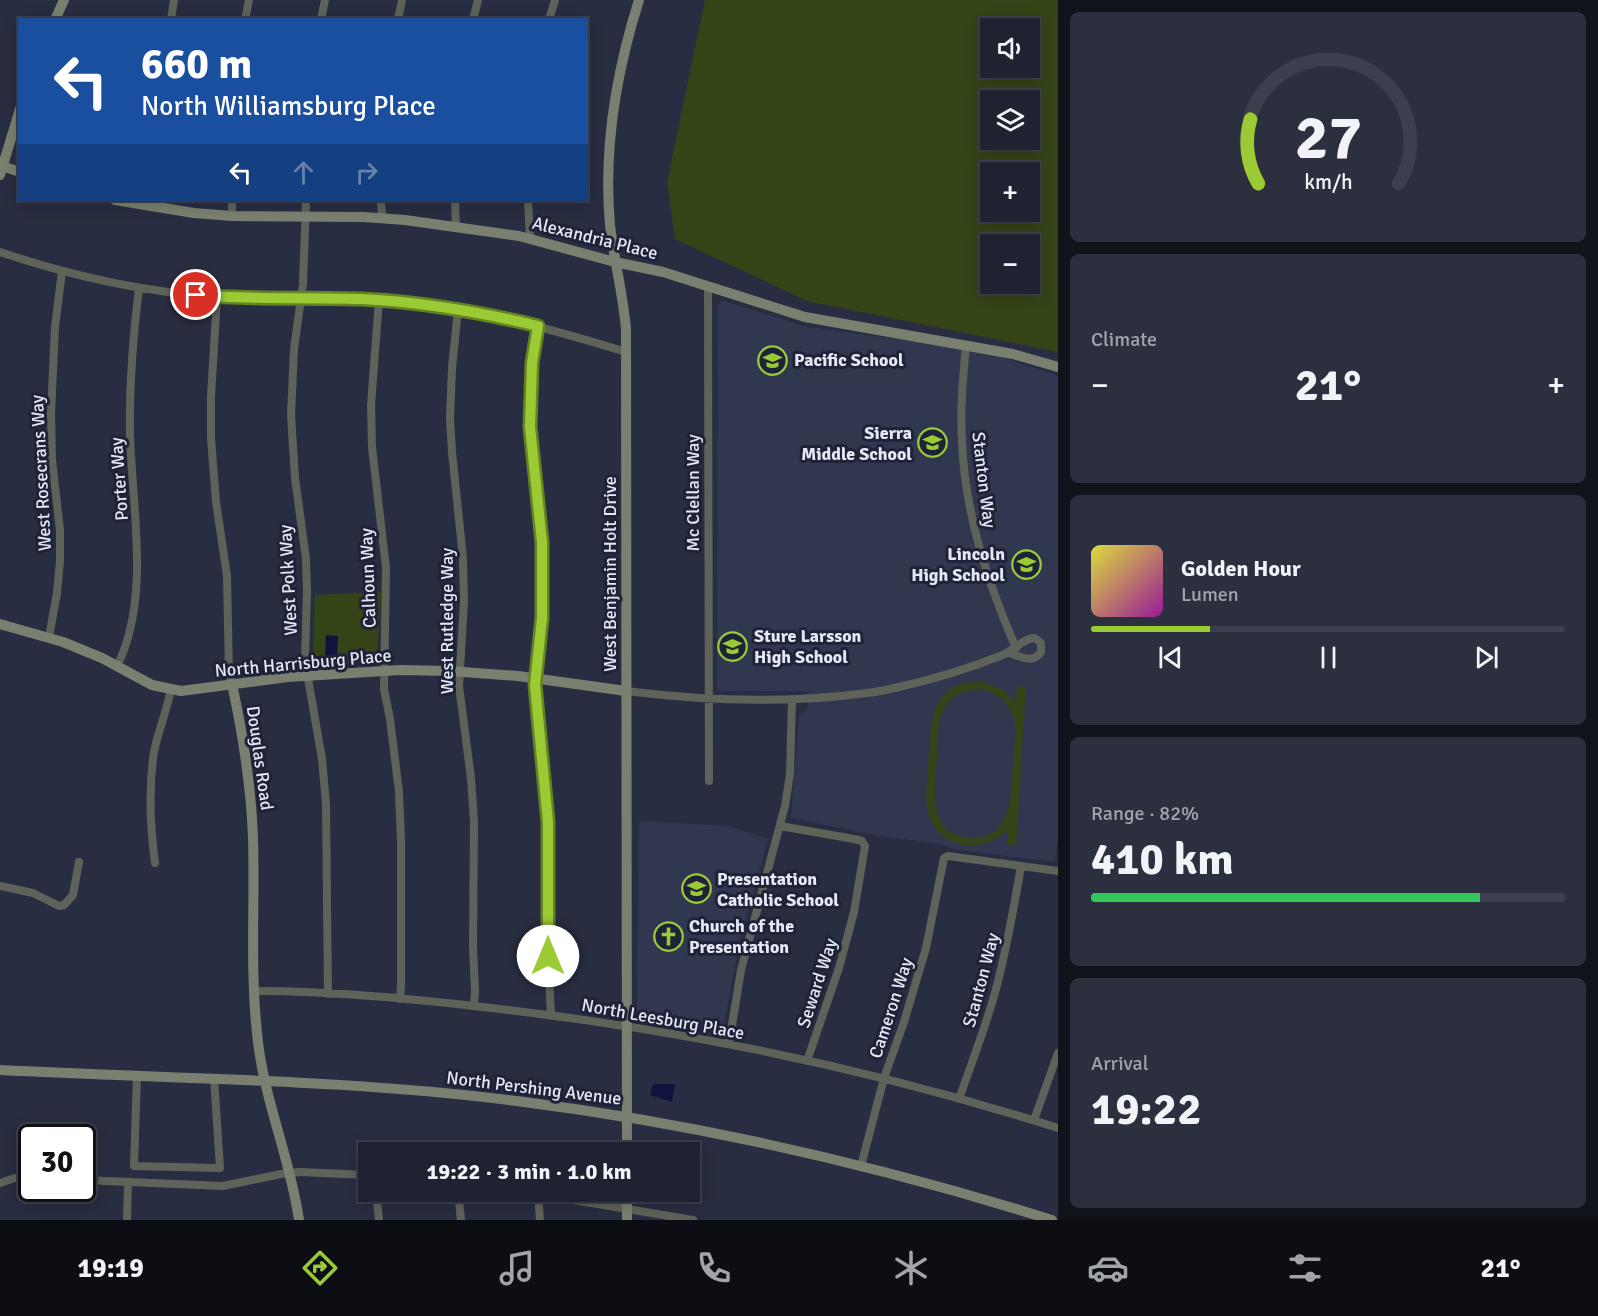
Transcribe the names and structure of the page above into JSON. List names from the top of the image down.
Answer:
{
  "streets": {
    "street": [
      "Alexandria Place",
      "West Rosecrans Way",
      "Porter Way",
      "Stanton Way",
      "Mc Clellan Way",
      "West Benjamin Holt Drive",
      "Calhoun Way",
      "West Polk Way",
      "West Rutledge Way",
      "North Harrisburg Place",
      "Douglas Road",
      "Seward Way",
      "Cameron Way",
      "North Leesburg Place",
      "North Pershing Avenue"
    ]
  },
  "crossings": [
    ["Alexandria Place", "Stanton Way"],
    ["Alexandria Place", "Mc Clellan Way"],
    ["Alexandria Place", "West Benjamin Holt Drive"],
    ["Alexandria Place", "West Polk Way"],
    ["West Rosecrans Way", "North Harrisburg Place"],
    ["Porter Way", "North Harrisburg Place"],
    ["Stanton Way", "North Harrisburg Place"],
    ["Stanton Way", "Cameron Way"],
    ["Stanton Way", "North Leesburg Place"],
    ["Mc Clellan Way", "North Harrisburg Place"],
    ["West Benjamin Holt Drive", "North Harrisburg Place"],
    ["West Benjamin Holt Drive", "North Leesburg Place"],
    ["West Benjamin Holt Drive", "North Pershing Avenue"],
    ["Calhoun Way", "North Harrisburg Place"],
    ["Calhoun Way", "North Leesburg Place"],
    ["West Polk Way", "North Harrisburg Place"],
    ["West Polk Way", "North Leesburg Place"],
    ["West Rutledge Way", "North Harrisburg Place"],
    ["West Rutledge Way", "North Leesburg Place"],
    ["North Harrisburg Place", "Douglas Road"],
    ["Douglas Road", "North Leesburg Place"],
    ["Douglas Road", "North Pershing Avenue"],
    ["Seward Way", "North Leesburg Place"],
    ["Cameron Way", "North Leesburg Place"],
    ["Cameron Way", "North Pershing Avenue"]
  ],
  "places": {
    "school or university": [
      "Pacific School",
      "Sierra Middle School",
      "Lincoln High School",
      "Sture Larsson High School",
      "Presentation Catholic School"
    ],
    "church": ["Church of the Presentation"]
  },
  "page": {
    "map_buttons": ["+", "−"],
    "turn": ["660 m", "North Williamsburg Place"],
    "tile": [
      "Climate",
      ["Range · 82%", "410 km"],
      ["Arrival", "19:22"]
    ],
    "heat": ["−", "21°", "+"],
    "song": ["Golden Hour", "Lumen"],
    "limit": "30",
    "trip": "19:22 · 3 min · 1.0 km",
    "tabs": ["19:19", "21°"],
    "gauge": ["27", "km/h"]
  }
}
